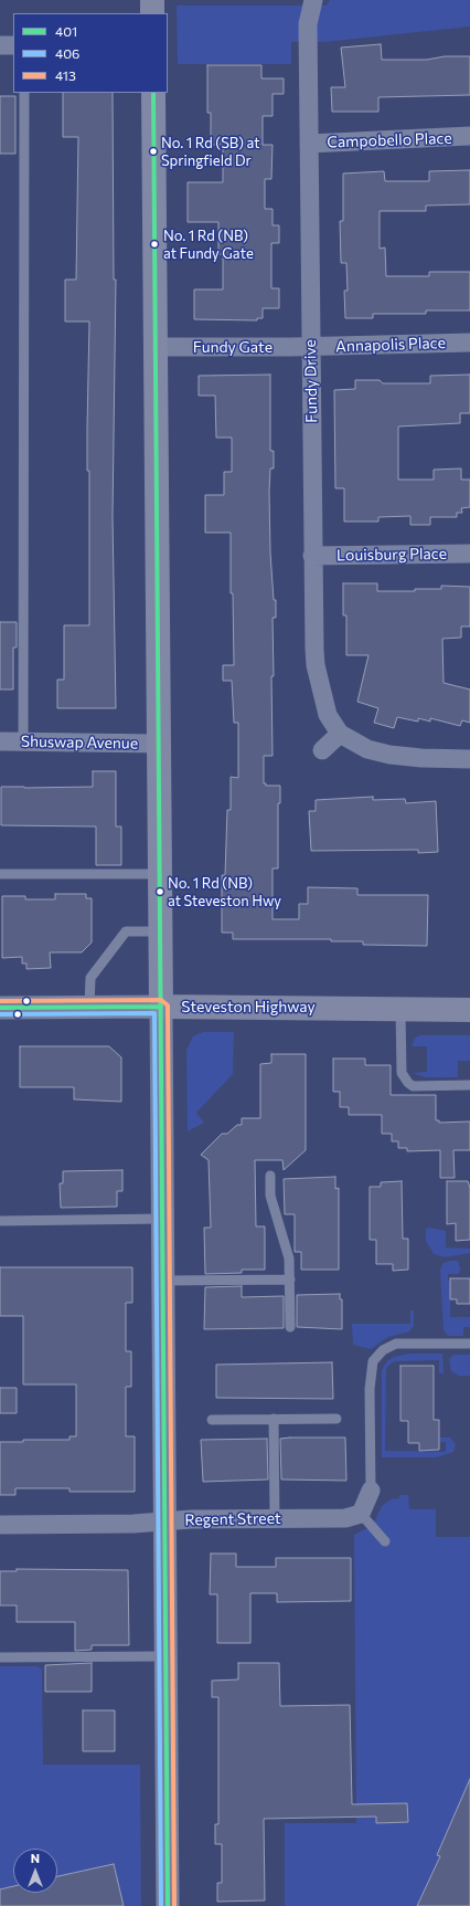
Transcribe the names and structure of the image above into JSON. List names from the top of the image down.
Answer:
{
  "streets": {
    "main road": ["Steveston Highway"],
    "street": [
      "Campobello Place",
      "Annapolis Place",
      "Fundy Gate",
      "Fundy Drive",
      "Louisburg Place",
      "Shuswap Avenue",
      "Regent Street"
    ]
  },
  "crossings": [
    ["Campobello Place", "Fundy Drive"],
    ["Annapolis Place", "Fundy Gate"],
    ["Annapolis Place", "Fundy Drive"],
    ["Fundy Gate", "Fundy Drive"],
    ["Fundy Drive", "Louisburg Place"]
  ],
  "places": ["No. 1 Rd (SB) at Springfield Dr", "No. 1 Rd (NB) at Fundy Gate", "No. 1 Rd (NB) at Steveston Hwy"],
  "lines": ["transit line 401", "transit line 413", "transit line 406"],
  "legend": ["401", "406", "413"],
  "north": "top"
}
